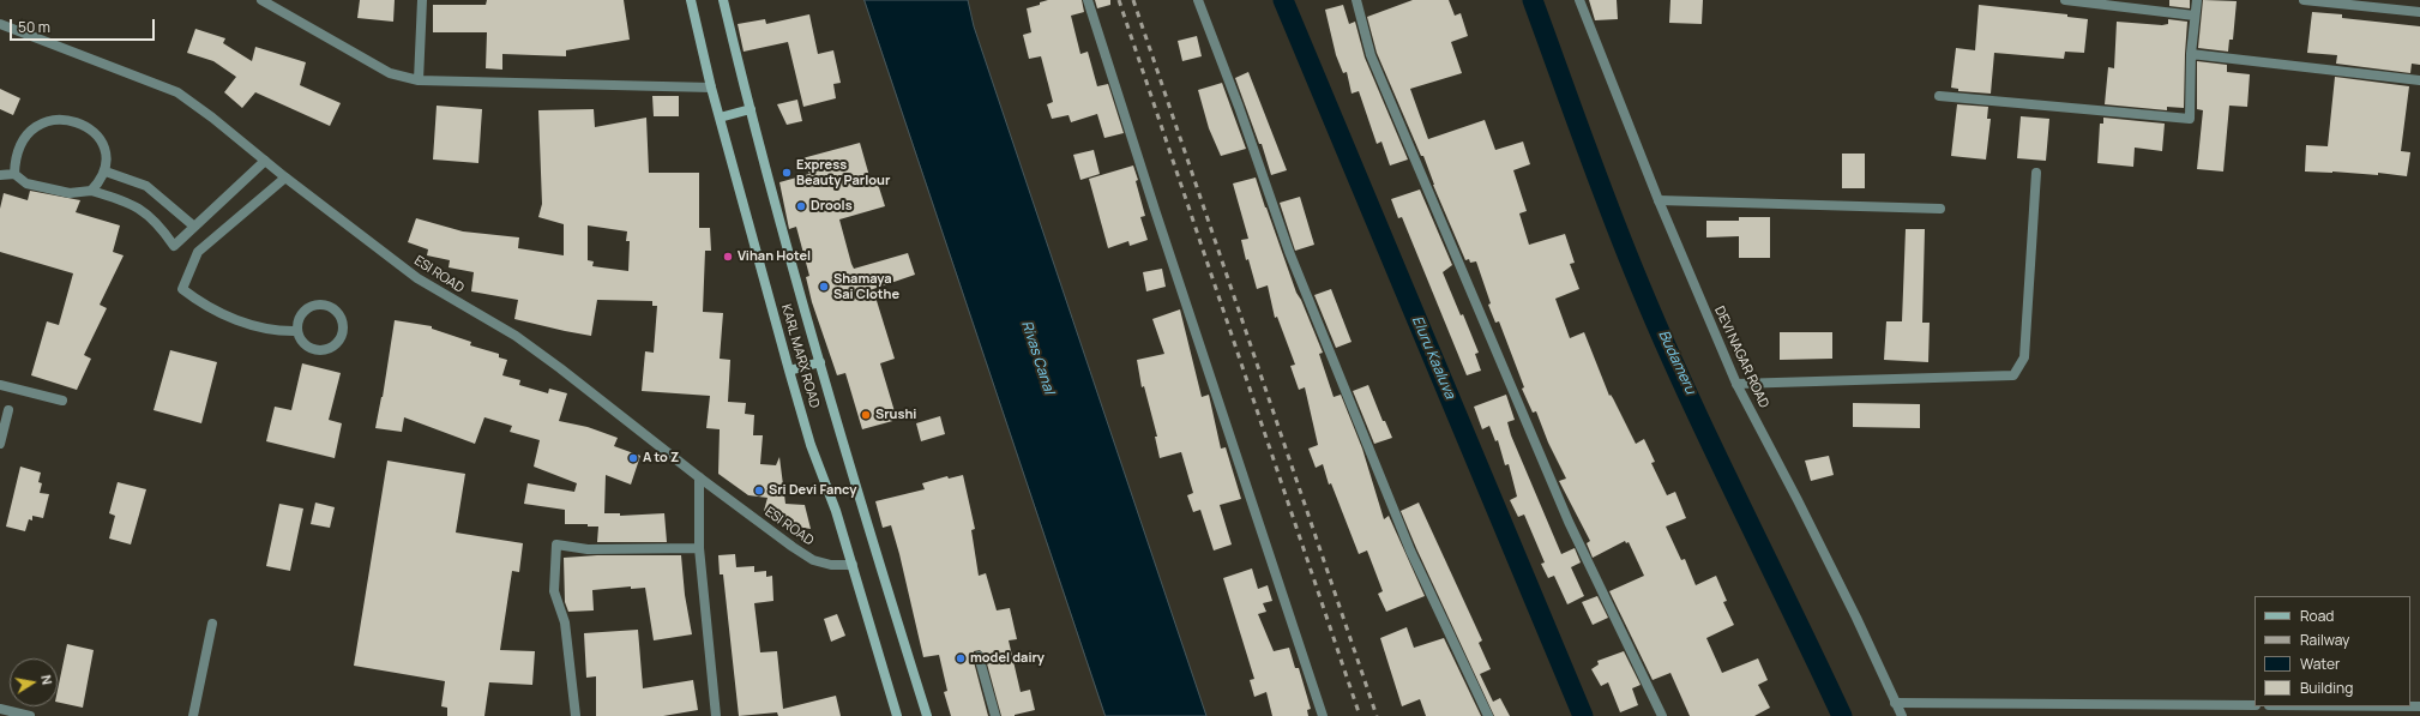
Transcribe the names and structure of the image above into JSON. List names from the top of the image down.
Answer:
{
  "streets": {
    "main road": ["KARL MARX ROAD"],
    "street": ["ESI ROAD", "DEVI NAGAR ROAD"]
  },
  "crossings": [
    ["ESI ROAD", "KARL MARX ROAD"]
  ],
  "water": ["Rivas Canal", "Eluru Kaaluva", "Budameru"],
  "places": [
    "Express Beauty Parlour",
    "Drools",
    "Vihan Hotel",
    "Shamaya Sai Clothe",
    "Srushi",
    "A to Z",
    "Sri Devi Fancy",
    "model dairy"
  ],
  "legend": [
    "Road",
    "Railway",
    "Water",
    "Building"
  ],
  "scale_bar": "50 m",
  "north": "right"
}
